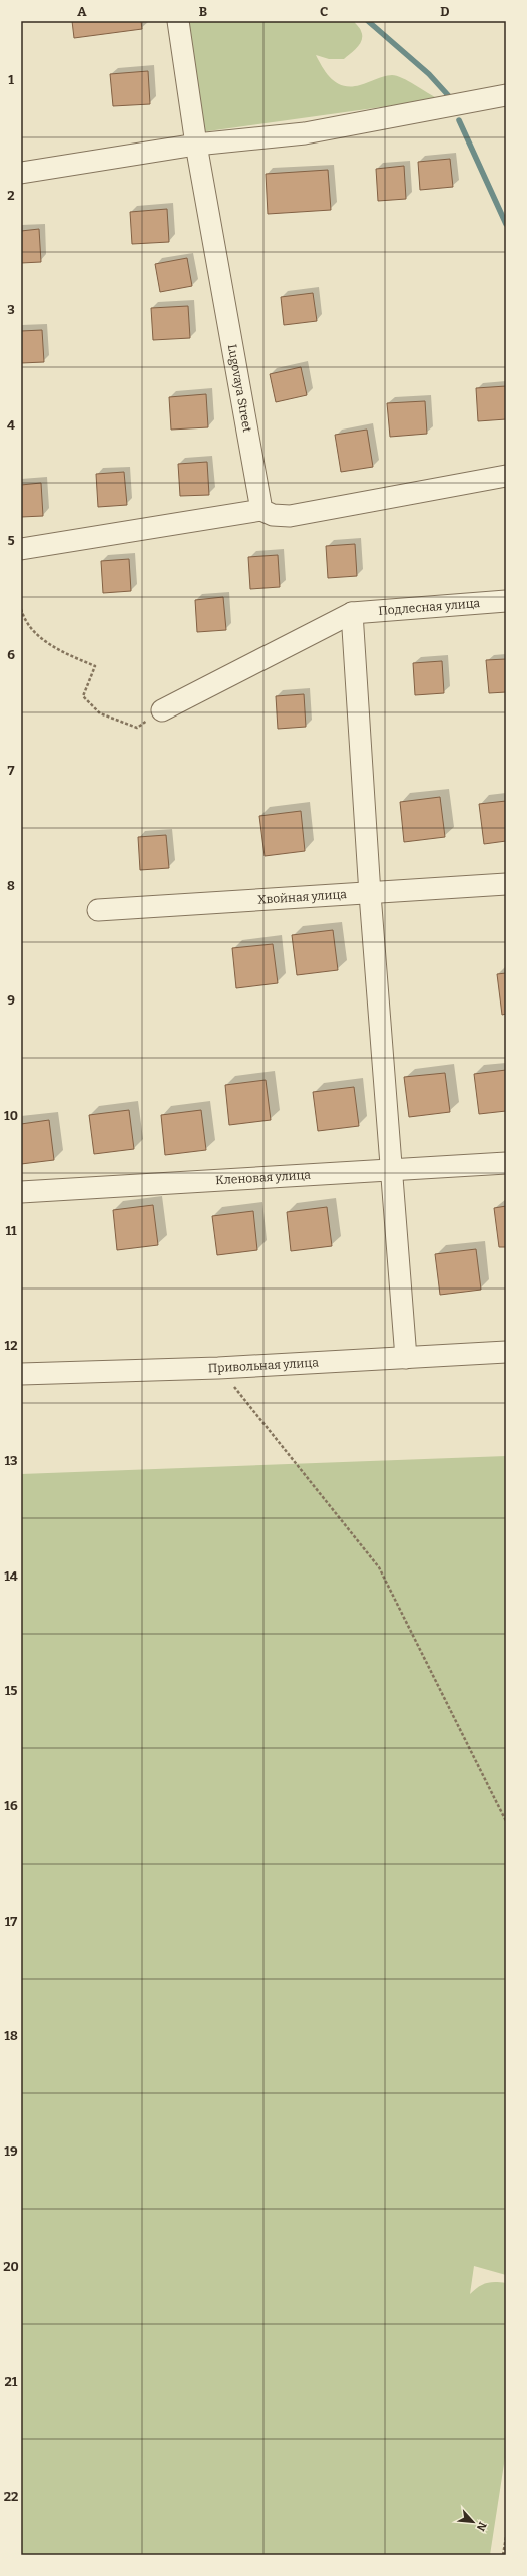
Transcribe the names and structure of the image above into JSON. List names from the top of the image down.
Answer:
{
  "streets": {
    "street": [
      "Lugovaya Street",
      "Подлесная улица",
      "Хвойная улица",
      "Кленовая улица",
      "Привольная улица"
    ]
  },
  "north": "bottom right",
  "grid": {
    "columns": [
      "A",
      "B",
      "C",
      "D"
    ],
    "rows": [
      "1",
      "2",
      "3",
      "4",
      "5",
      "6",
      "7",
      "8",
      "9",
      "10",
      "11",
      "12",
      "13",
      "14",
      "15",
      "16",
      "17",
      "18",
      "19",
      "20",
      "21",
      "22"
    ]
  }
}
